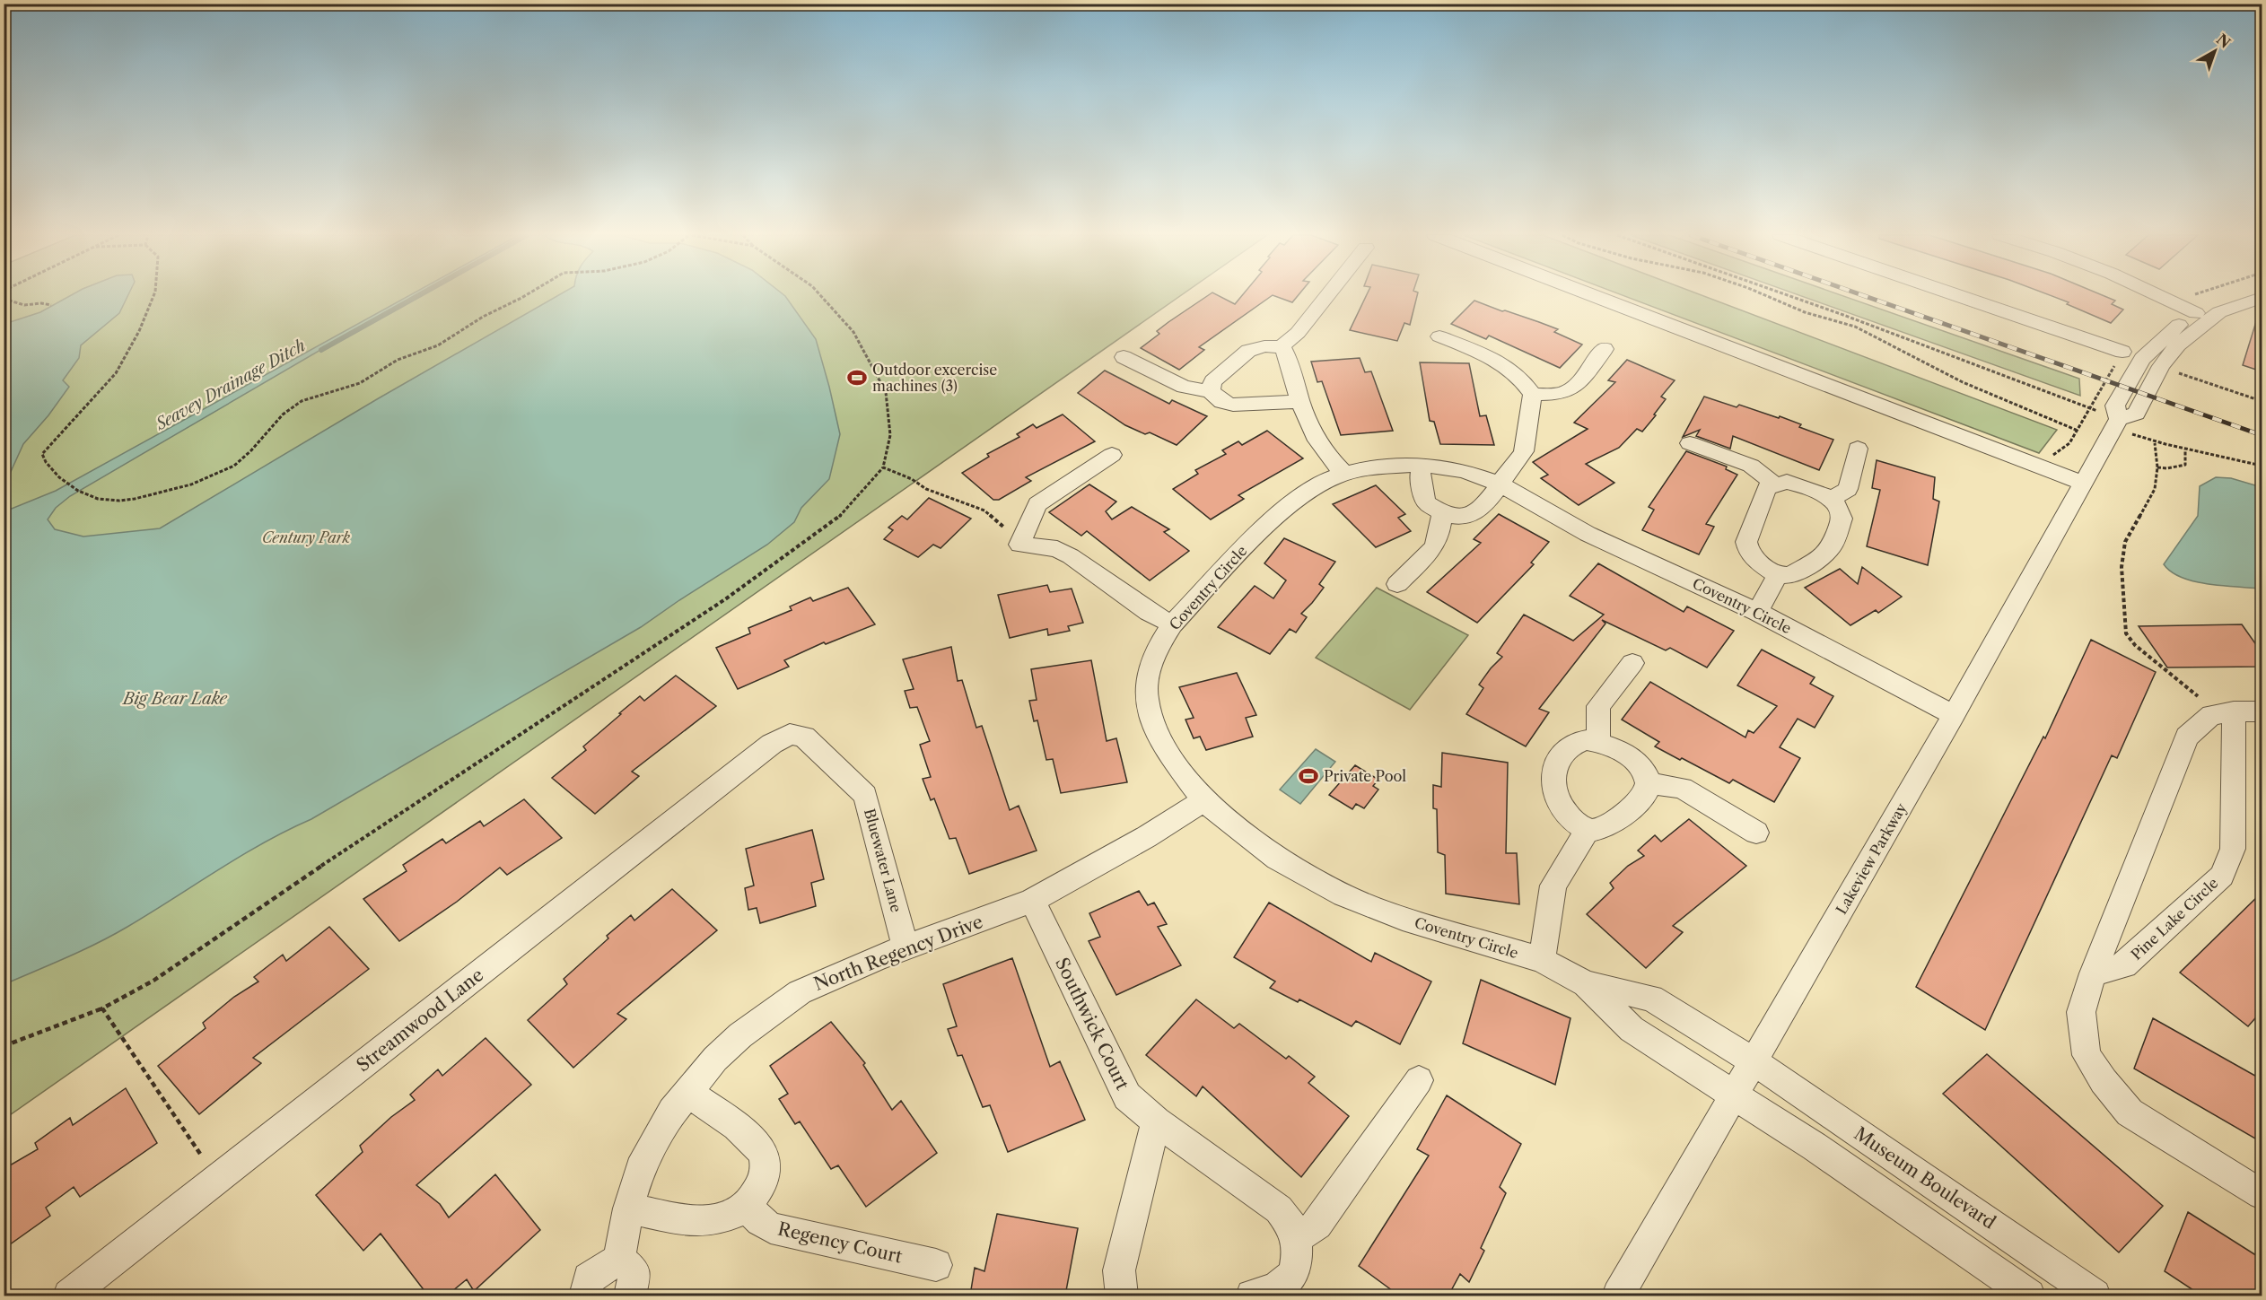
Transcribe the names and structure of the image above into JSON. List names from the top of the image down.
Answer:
{
  "streets": {
    "street": [
      "Coventry Circle",
      "Lakeview Parkway",
      "Bluewater Lane",
      "Pine Lake Circle",
      "North Regency Drive",
      "Streamwood Lane",
      "Southwick Court",
      "Museum Boulevard",
      "Regency Court"
    ]
  },
  "crossings": [
    ["Coventry Circle", "Lakeview Parkway"],
    ["Coventry Circle", "North Regency Drive"],
    ["Coventry Circle", "Museum Boulevard"],
    ["Lakeview Parkway", "Museum Boulevard"],
    ["Bluewater Lane", "North Regency Drive"],
    ["Bluewater Lane", "Streamwood Lane"],
    ["North Regency Drive", "Southwick Court"]
  ],
  "water": ["Seavey Drainage Ditch", "Big Bear Lake"],
  "parks": ["Century Park"],
  "places": {
    "sports": ["Outdoor excercise machines (3)", "Private Pool"]
  },
  "north": "top right"
}
